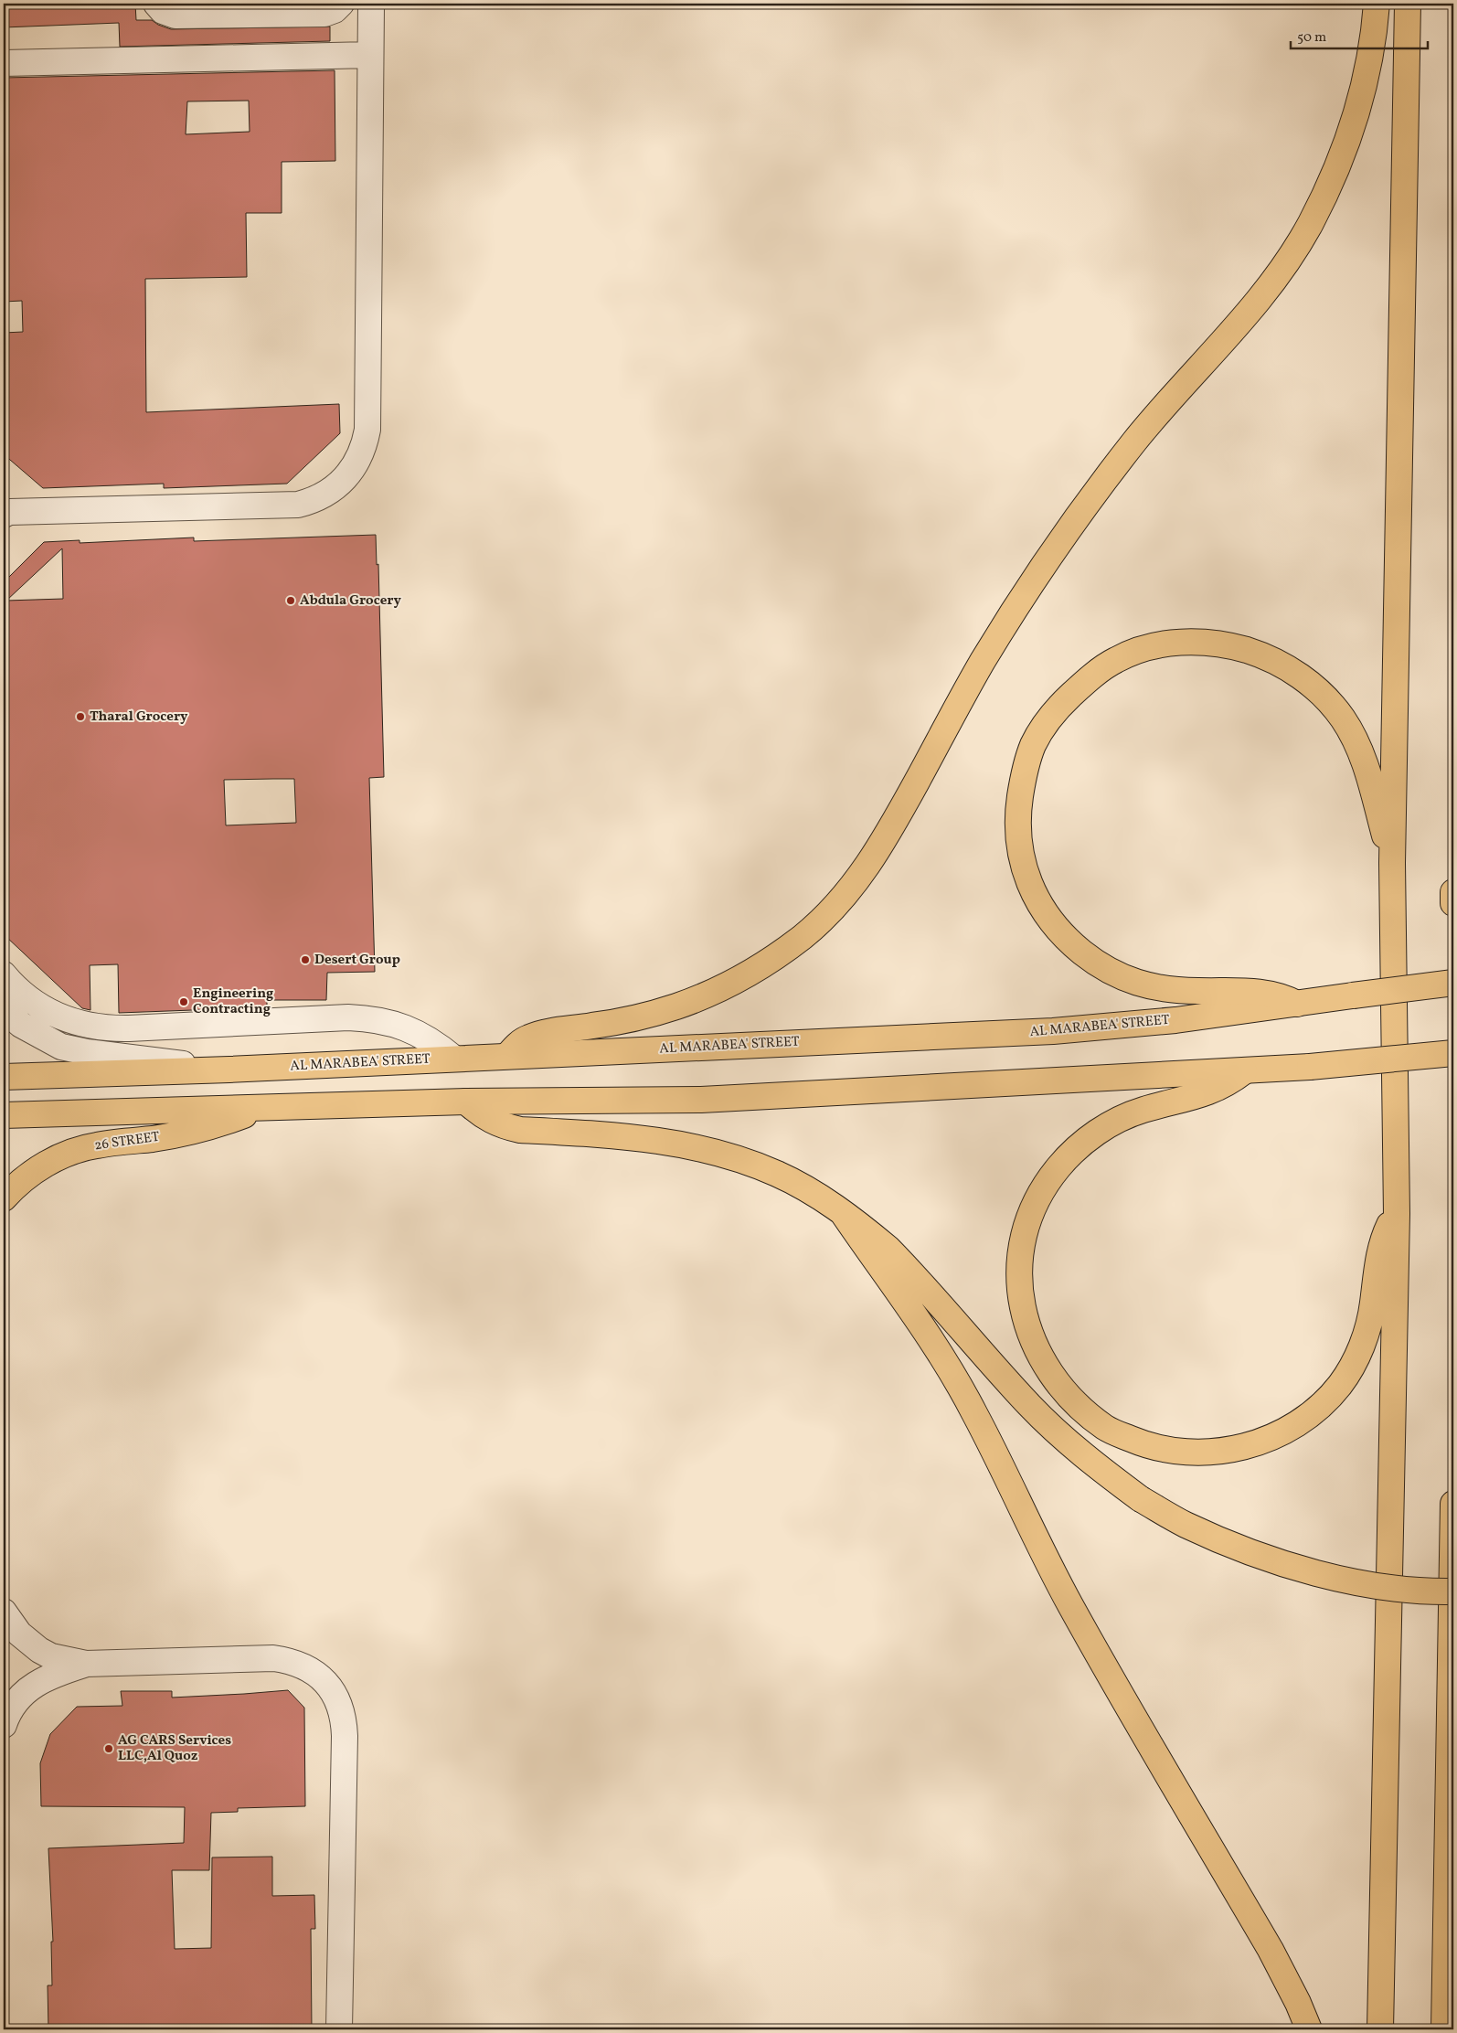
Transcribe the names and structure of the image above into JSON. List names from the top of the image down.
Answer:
{
  "streets": {
    "main road": ["AL MARABEA' STREET", "26 STREET"]
  },
  "places": [
    "Abdula Grocery",
    "Tharal Grocery",
    "Desert Group",
    "Engineering Contracting",
    "AG CARS Services LLC,Al Quoz"
  ],
  "scale_bar": "50 m"
}
